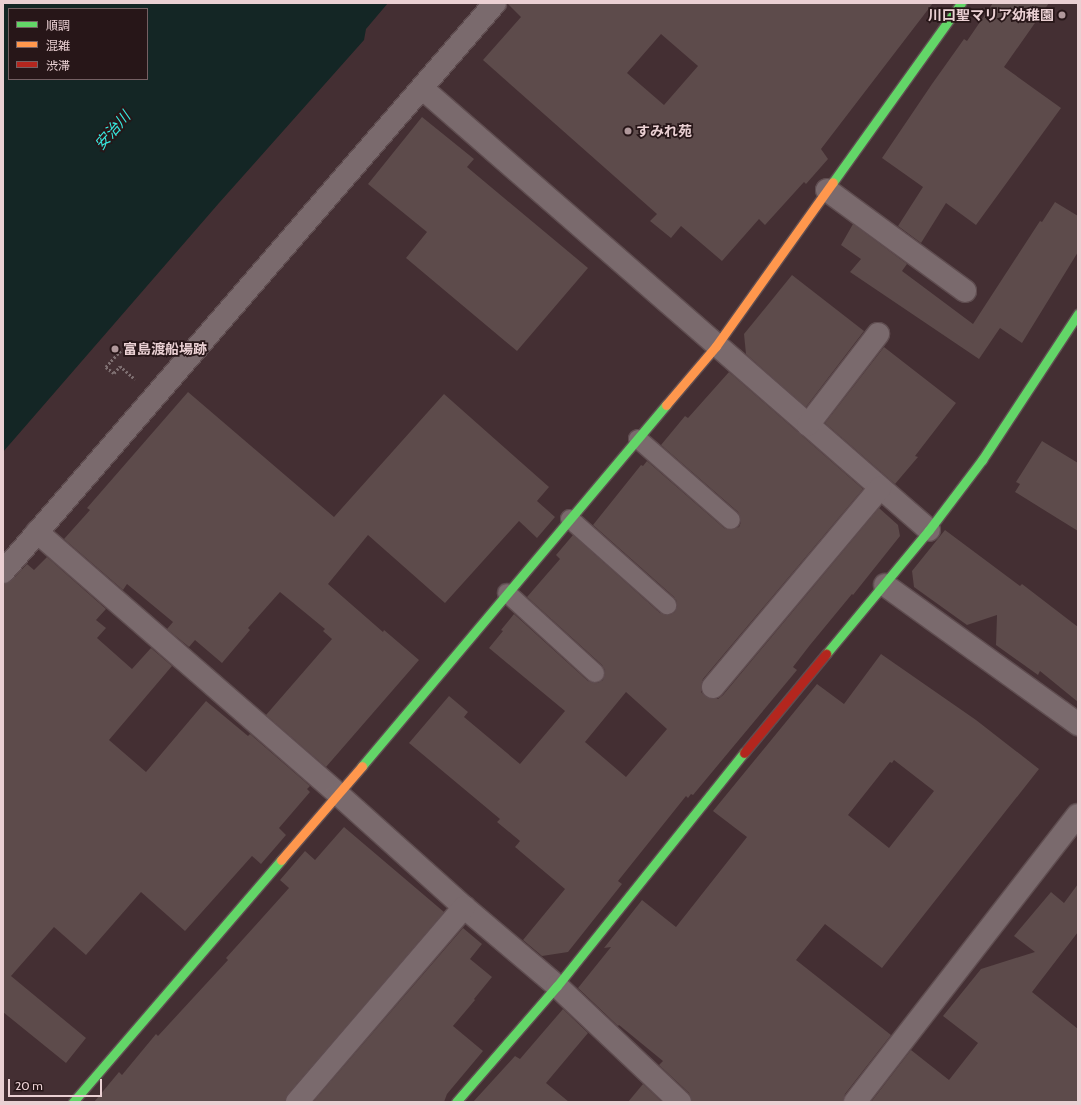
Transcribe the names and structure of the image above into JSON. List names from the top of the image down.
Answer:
{
  "water": ["安治川"],
  "places": ["川口聖マリア幼稚園", "すみれ苑", "富島渡船場跡"],
  "legend": ["順調", "混雑", "渋滞"],
  "scale_bar": "20 m"
}
